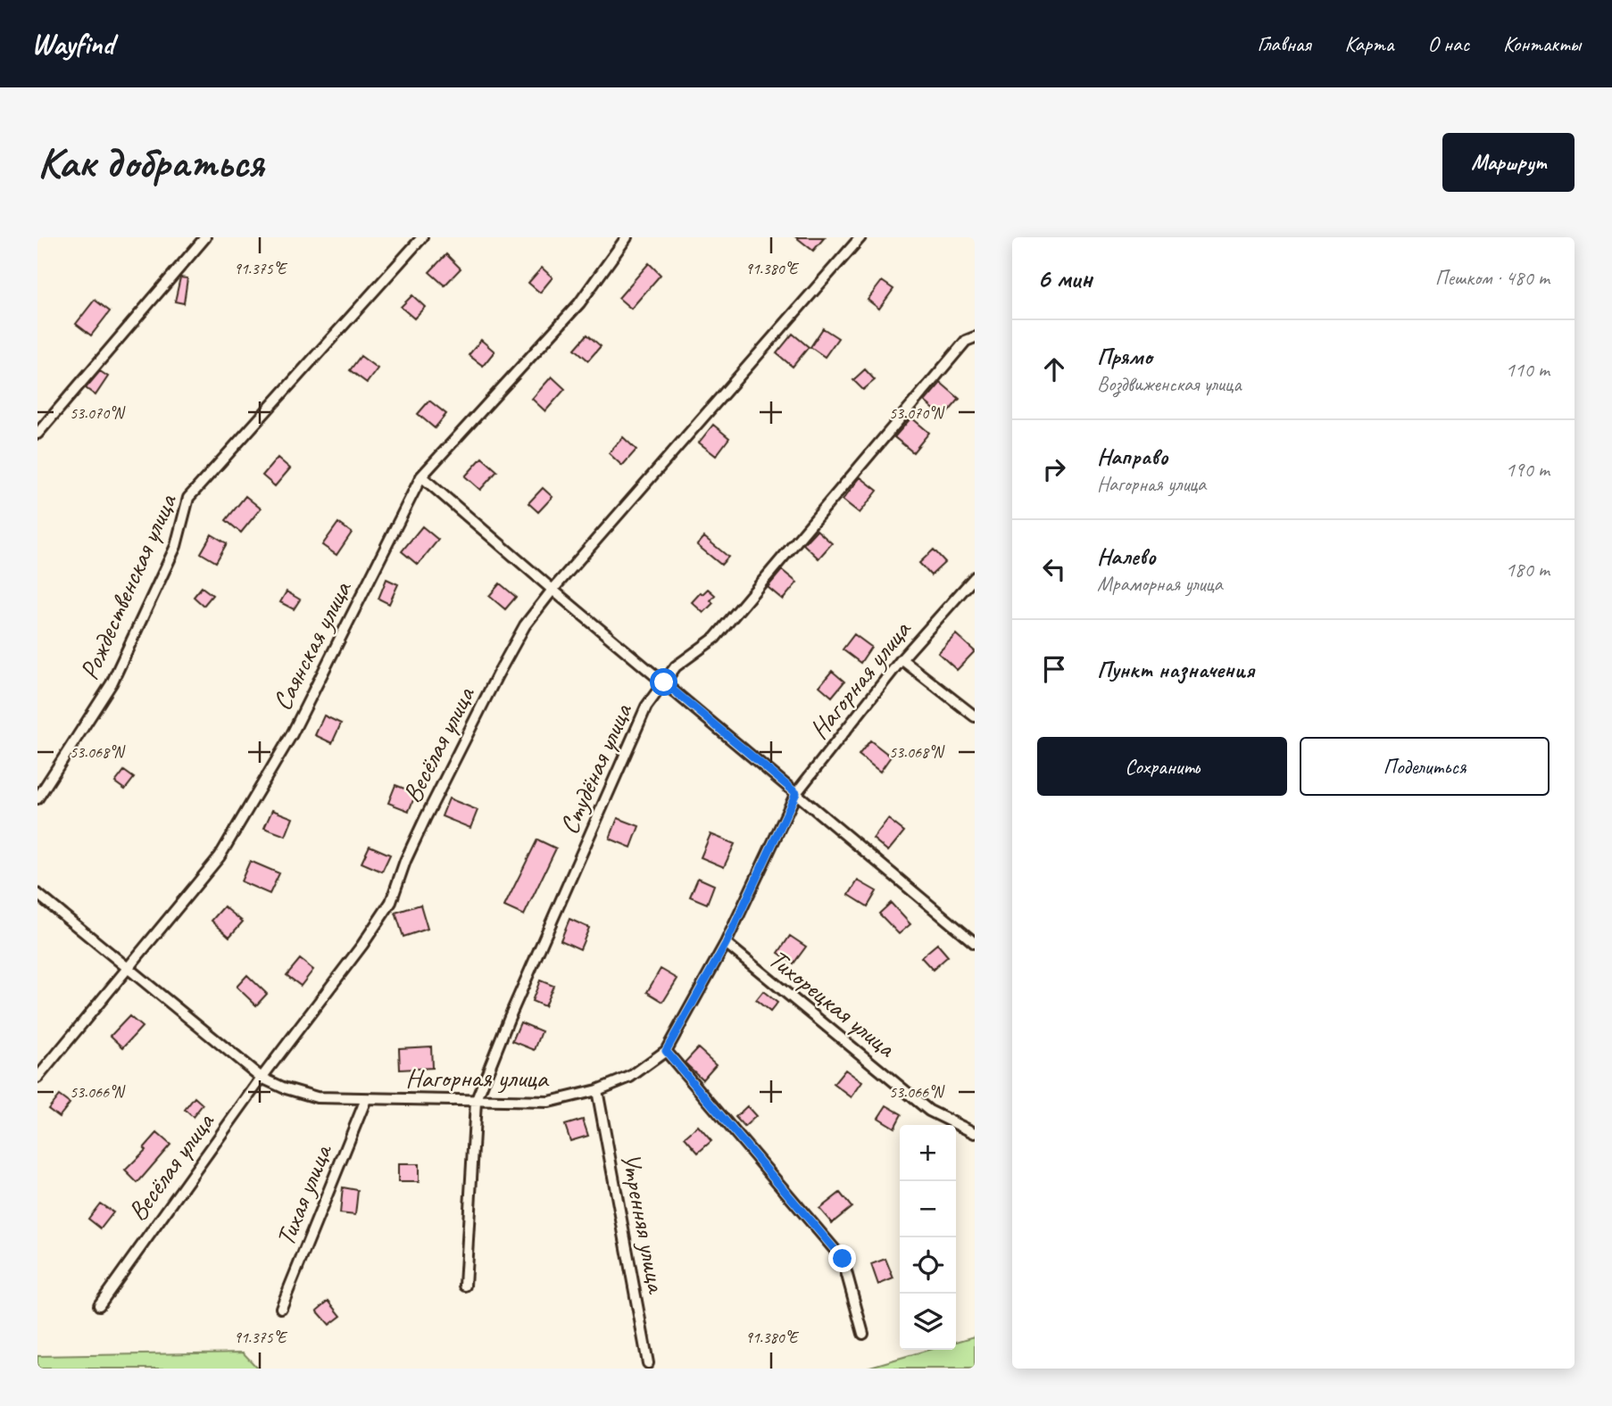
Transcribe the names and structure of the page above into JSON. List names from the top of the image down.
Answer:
{
  "streets": {
    "street": [
      "Рождественская улица",
      "Саянская улица",
      "Нагорная улица",
      "Весёлая улица",
      "Студёная улица",
      "Тихорецкая улица",
      "Тихая улица",
      "Утренняя улица"
    ]
  },
  "crossings": [
    ["Саянская улица", "Нагорная улица"],
    ["Нагорная улица", "Весёлая улица"],
    ["Нагорная улица", "Студёная улица"],
    ["Нагорная улица", "Тихорецкая улица"],
    ["Нагорная улица", "Тихая улица"],
    ["Нагорная улица", "Утренняя улица"]
  ],
  "page": {
    "header": "Wayfind",
    "nav": [
      "Главная",
      "Карта",
      "О нас",
      "Контакты"
    ],
    "buttons": [
      "Маршрут",
      ["Сохранить", "Поделиться"]
    ],
    "title": "Как добраться",
    "heading": ["6 мин", "Пешком · 480 m"],
    "list": [
      ["Прямо", "Воздвиженская улица", "110 m"],
      ["Направо", "Нагорная улица", "190 m"],
      ["Налево", "Мраморная улица", "180 m"],
      "Пункт назначения"
    ],
    "map_buttons": ["+", "−"]
  },
  "coordinates": [
    "91.375°E",
    "91.380°E",
    "53.070°N",
    "53.068°N",
    "53.066°N"
  ]
}
